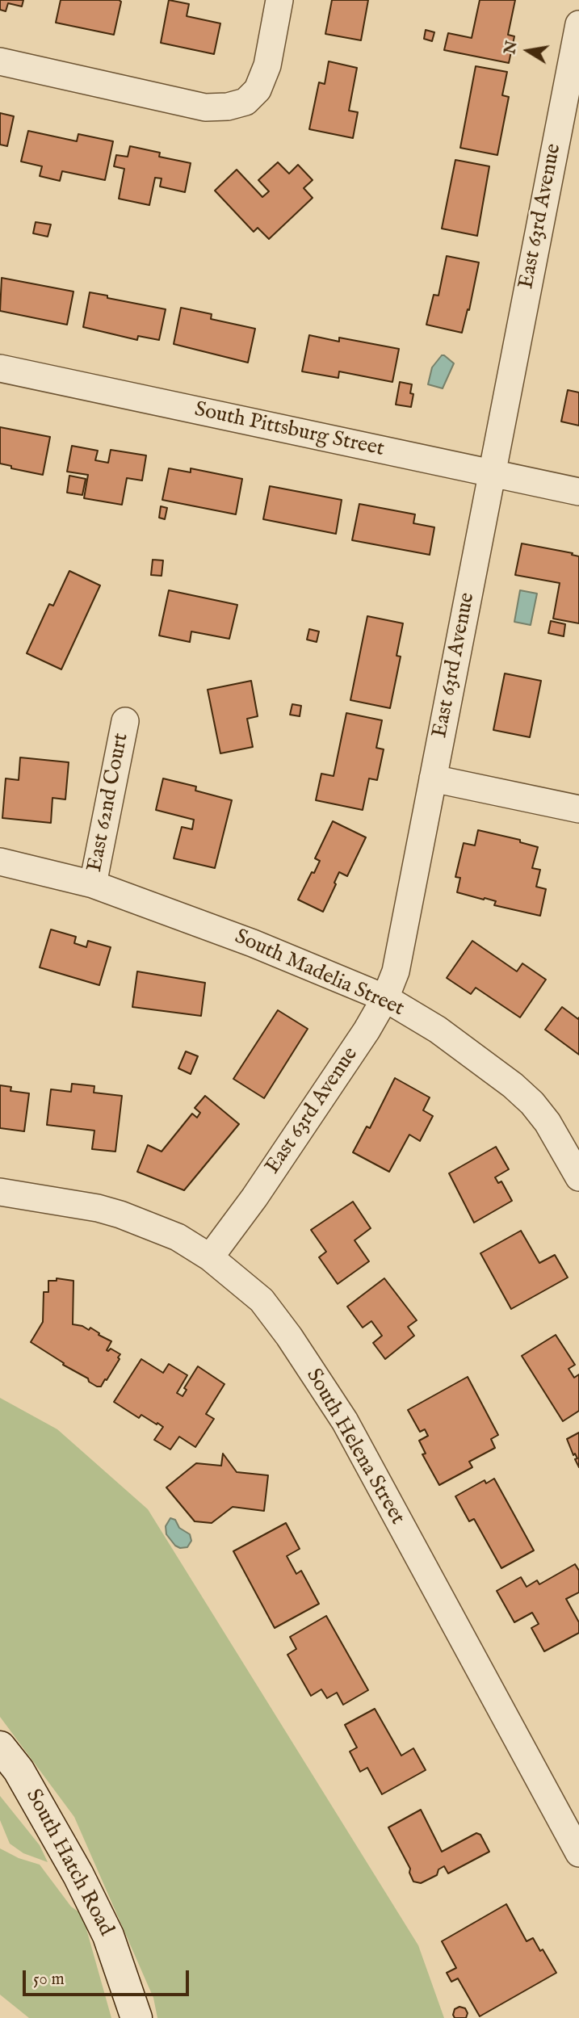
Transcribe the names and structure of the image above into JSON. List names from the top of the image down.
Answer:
{
  "streets": {
    "main road": ["South Hatch Road"],
    "street": [
      "East 63rd Avenue",
      "South Pittsburg Street",
      "East 62nd Court",
      "South Madelia Street",
      "South Helena Street"
    ]
  },
  "crossings": [
    ["East 63rd Avenue", "South Pittsburg Street"],
    ["East 63rd Avenue", "South Madelia Street"],
    ["East 63rd Avenue", "South Helena Street"],
    ["East 62nd Court", "South Madelia Street"]
  ],
  "scale_bar": "50 m",
  "north": "left"
}
